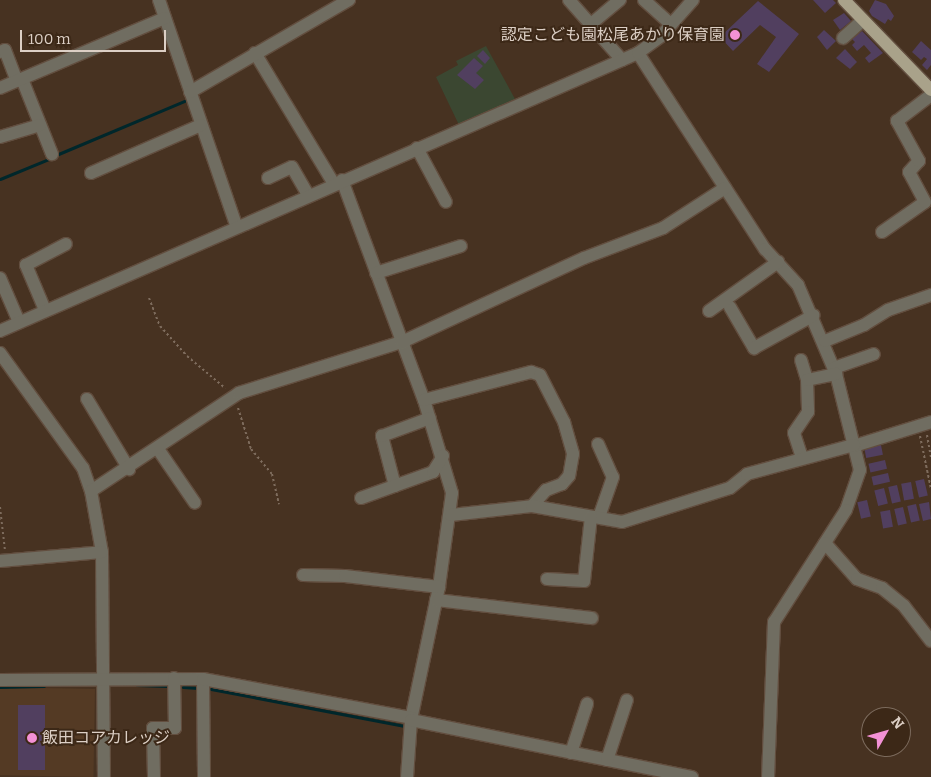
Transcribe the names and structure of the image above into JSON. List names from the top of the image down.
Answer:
{
  "places": ["認定こども園松尾あかり保育園", "飯田コアカレッジ"],
  "scale_bar": "100 m",
  "north": "top right"
}
